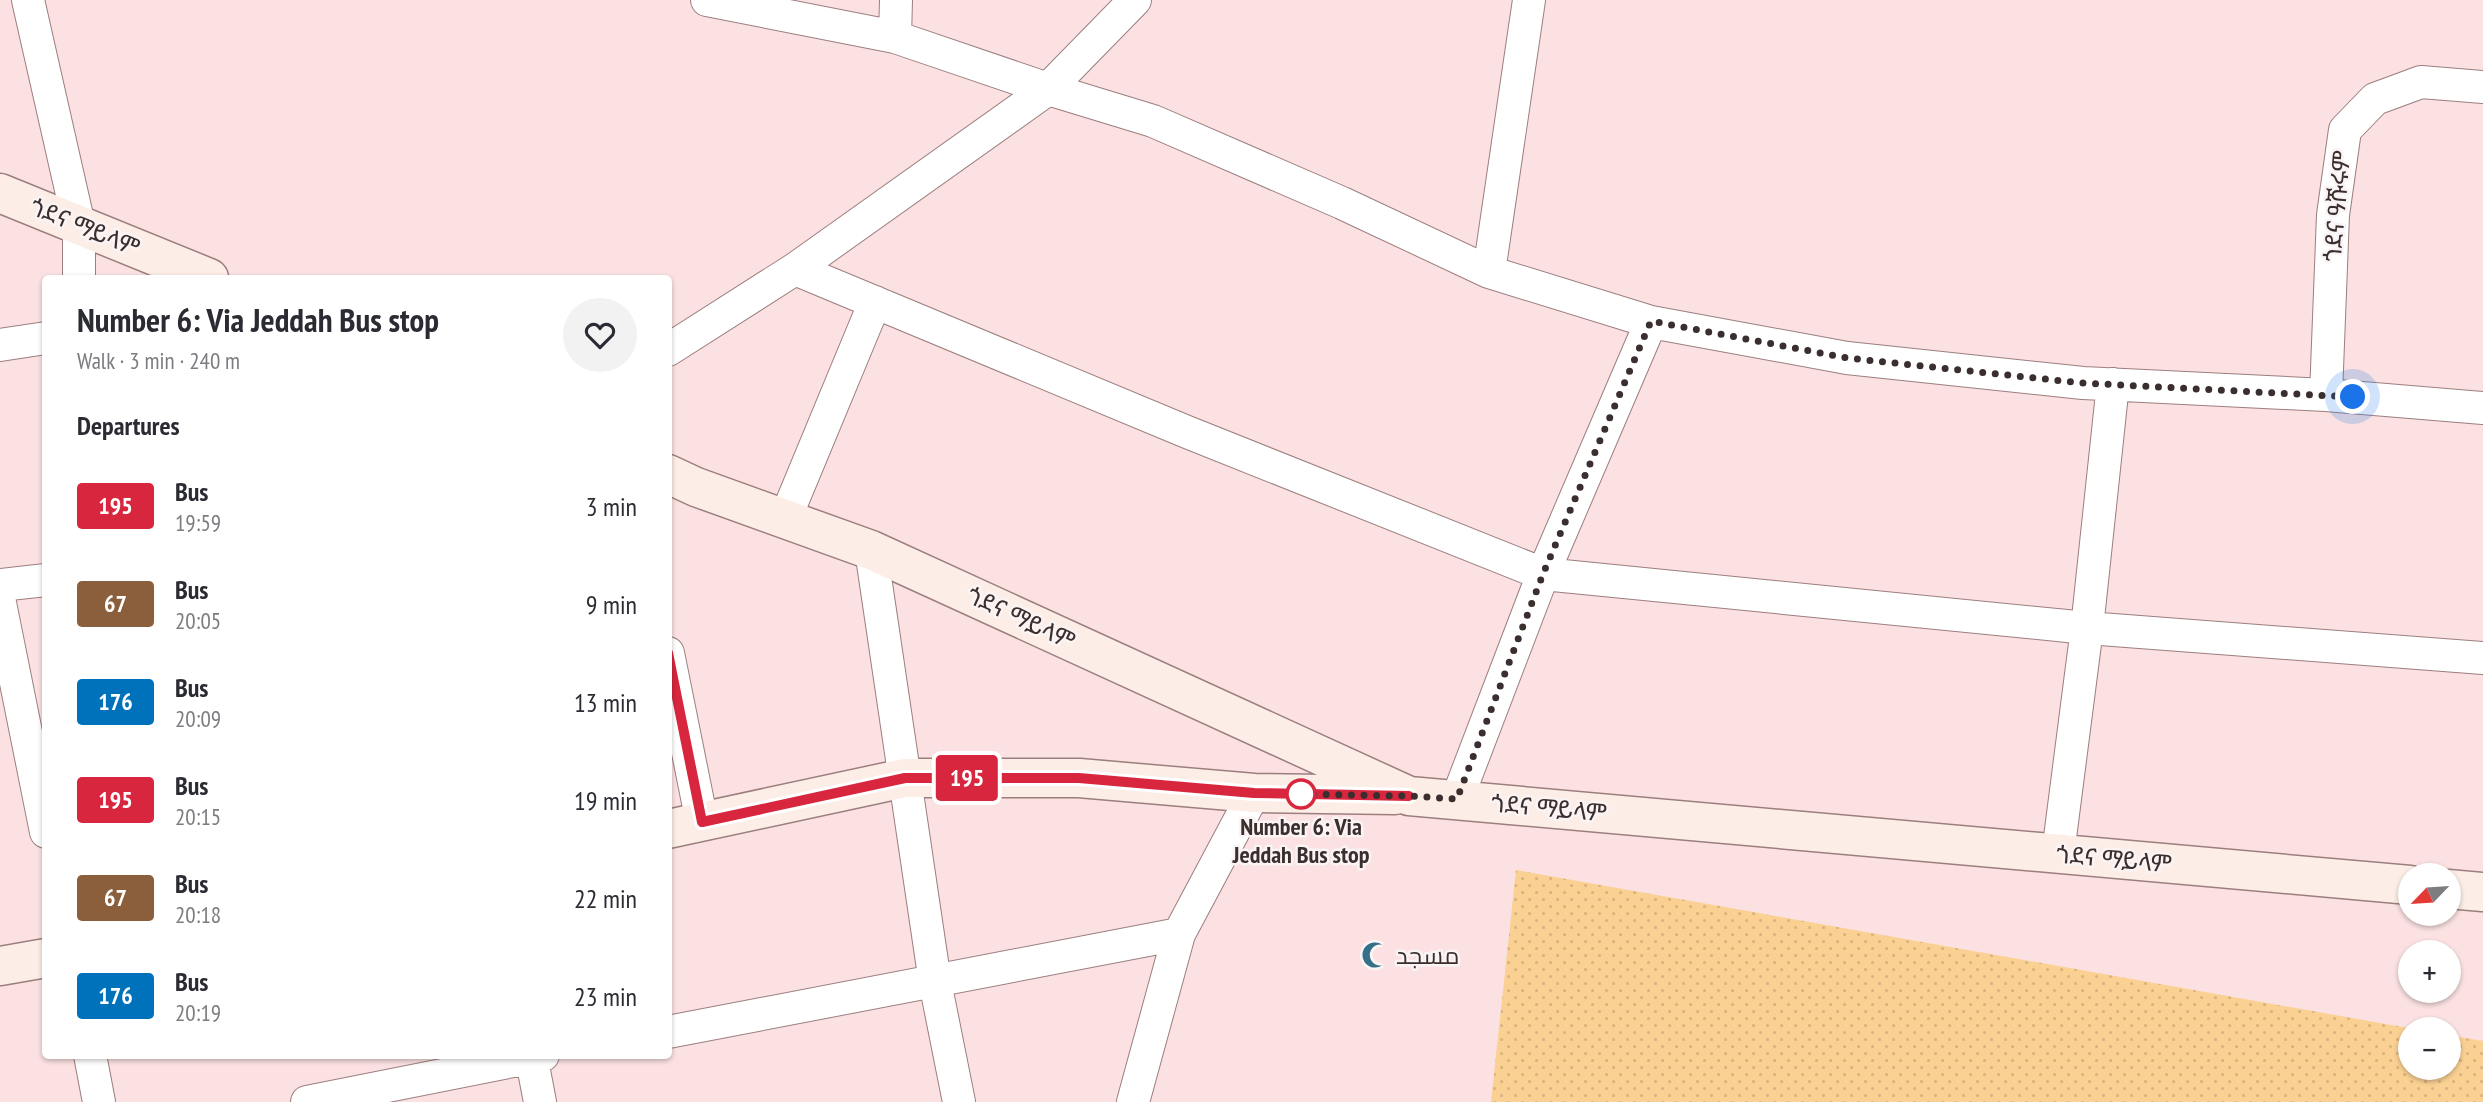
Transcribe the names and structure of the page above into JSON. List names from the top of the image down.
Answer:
{
  "streets": {
    "street": ["ጎደና ዓሹሩም", "ጎደና ማይላም"]
  },
  "places": {
    "other": ["Number 6: Via Jeddah Bus stop"],
    "mosque": ["مسجد"]
  },
  "lines": ["bus line 195"],
  "north": "bottom left",
  "page": {
    "on_map": "195",
    "heading": [
      ["Number 6: Via Jeddah Bus stop", "Walk · 3 min · 240 m"],
      "Departures"
    ],
    "list": [
      {
        "mark": "195",
        "name": "Bus",
        "note": "19:59",
        "value": "3 min"
      },
      {
        "mark": "67",
        "name": "Bus",
        "note": "20:05",
        "value": "9 min"
      },
      {
        "mark": "176",
        "name": "Bus",
        "note": "20:09",
        "value": "13 min"
      },
      {
        "mark": "195",
        "name": "Bus",
        "note": "20:15",
        "value": "19 min"
      },
      {
        "mark": "67",
        "name": "Bus",
        "note": "20:18",
        "value": "22 min"
      },
      {
        "mark": "176",
        "name": "Bus",
        "note": "20:19",
        "value": "23 min"
      }
    ],
    "map_buttons": ["+", "−"]
  }
}
